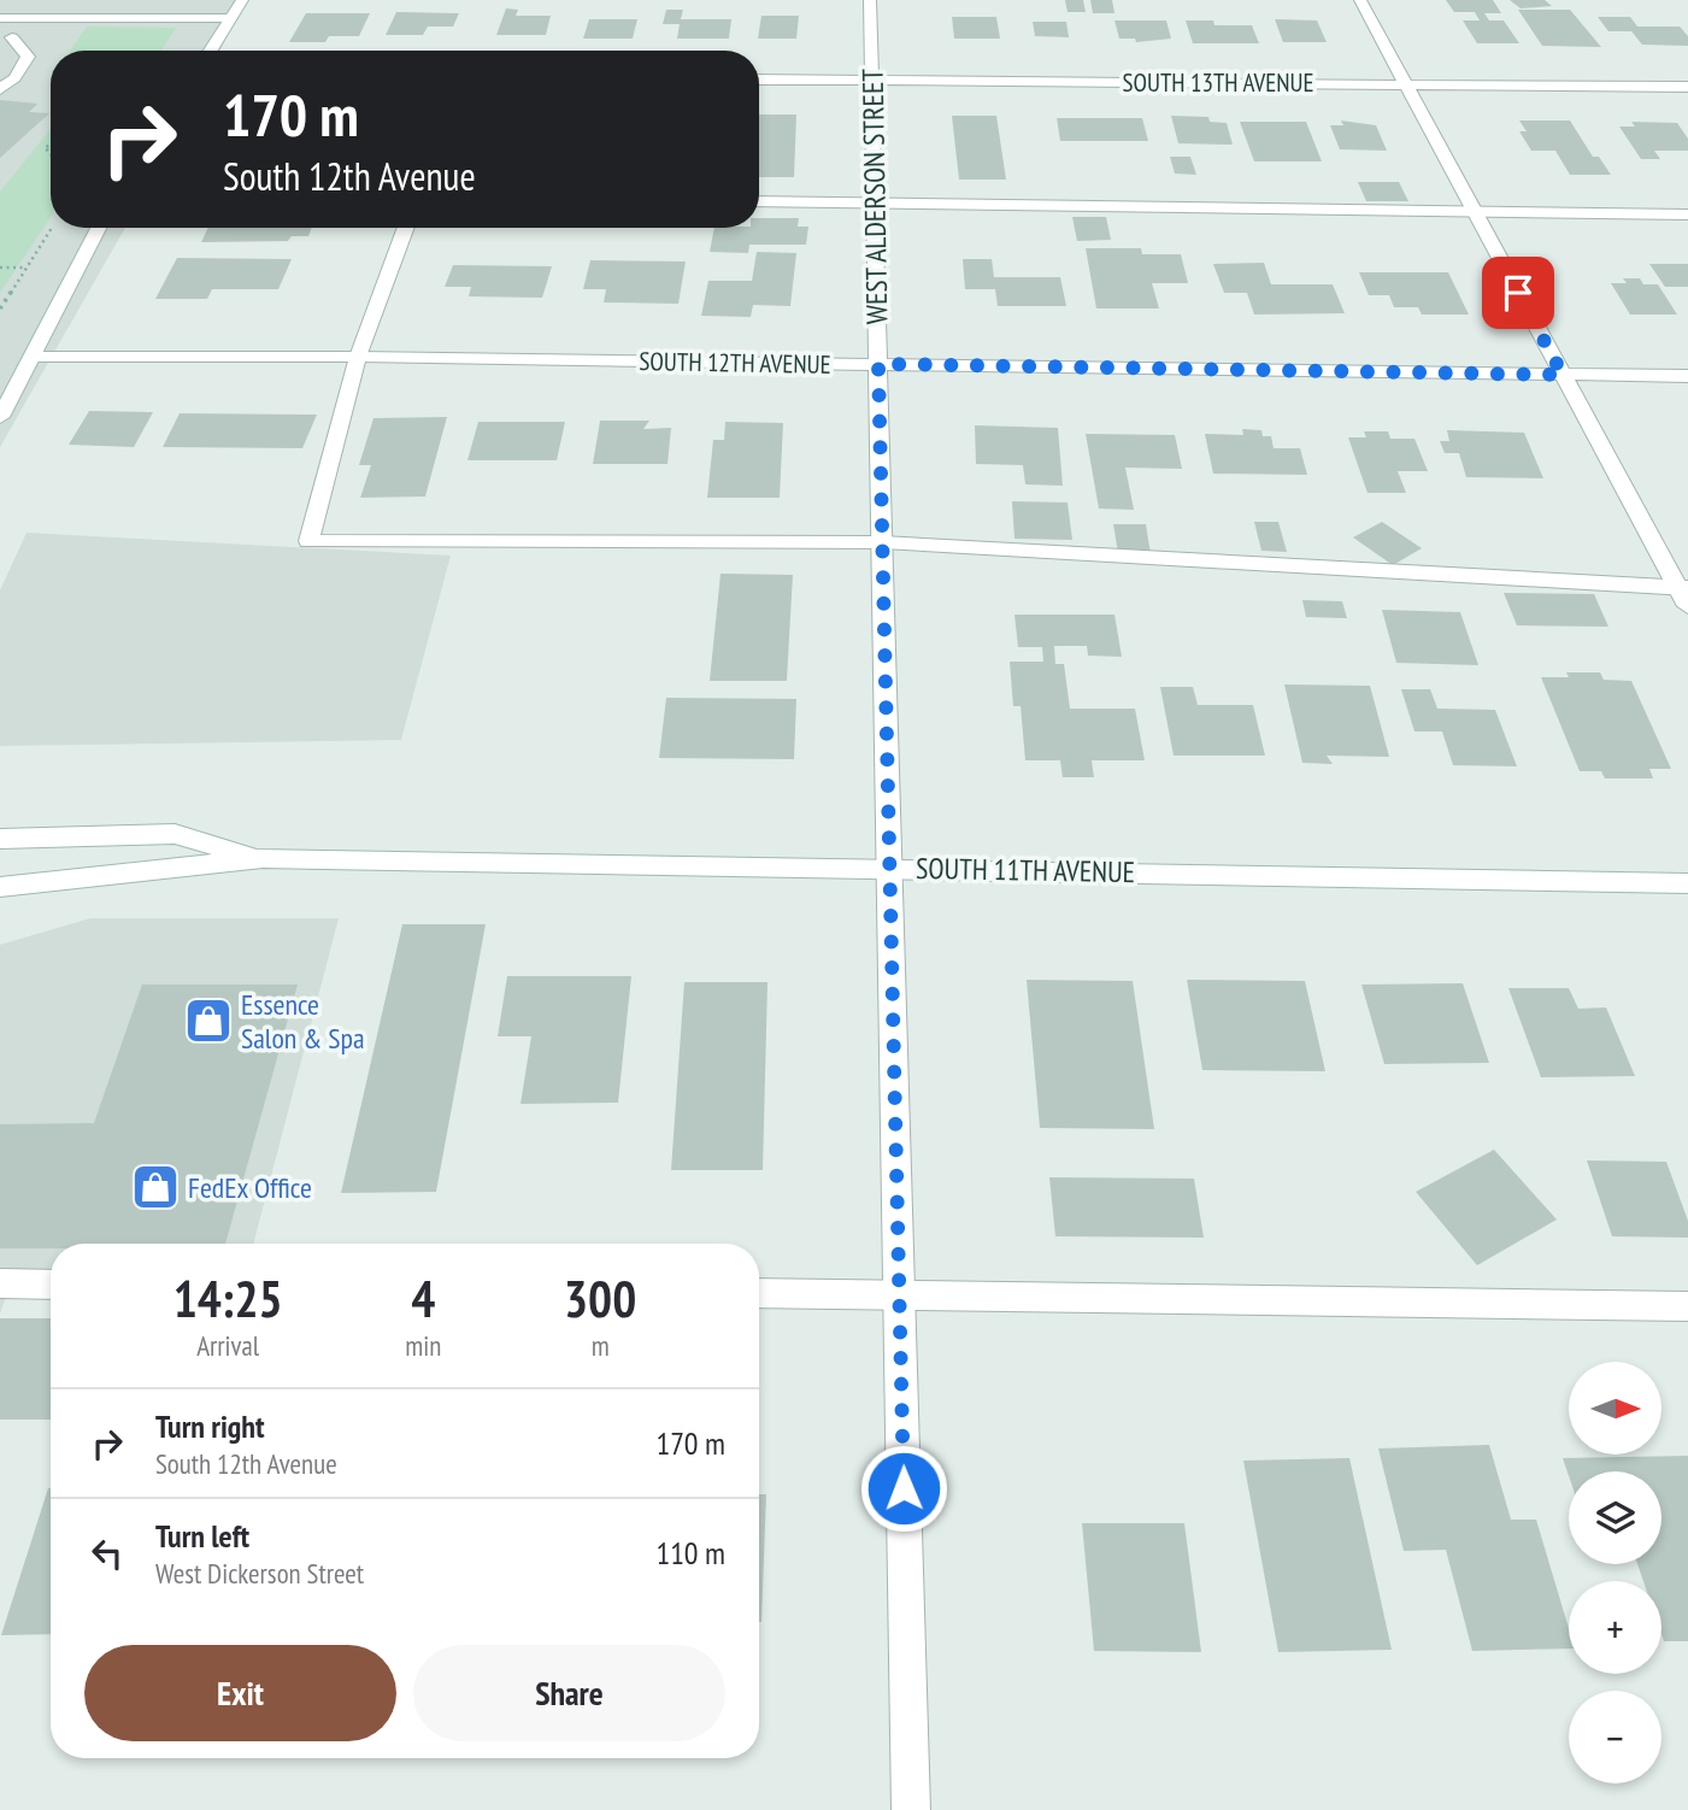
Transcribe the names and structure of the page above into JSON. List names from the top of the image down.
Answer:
{
  "streets": {
    "street": [
      "SOUTH 13TH AVENUE",
      "WEST ALDERSON STREET",
      "SOUTH 12TH AVENUE",
      "SOUTH 11TH AVENUE"
    ]
  },
  "crossings": [
    ["SOUTH 13TH AVENUE", "WEST ALDERSON STREET"],
    ["WEST ALDERSON STREET", "SOUTH 12TH AVENUE"],
    ["WEST ALDERSON STREET", "SOUTH 11TH AVENUE"]
  ],
  "places": {
    "shop": ["Essence Salon & Spa", "FedEx Office"]
  },
  "north": "right",
  "page": {
    "turn": ["170 m", "South 12th Avenue"],
    "eta": [
      "14:25",
      "Arrival",
      "4",
      "min",
      "300",
      "m"
    ],
    "map_buttons": ["+", "−"],
    "list": [
      {
        "name": "Turn right",
        "note": "South 12th Avenue",
        "value": "170 m"
      },
      {
        "name": "Turn left",
        "note": "West Dickerson Street",
        "value": "110 m"
      }
    ],
    "buttons": ["Exit", "Share"]
  }
}
